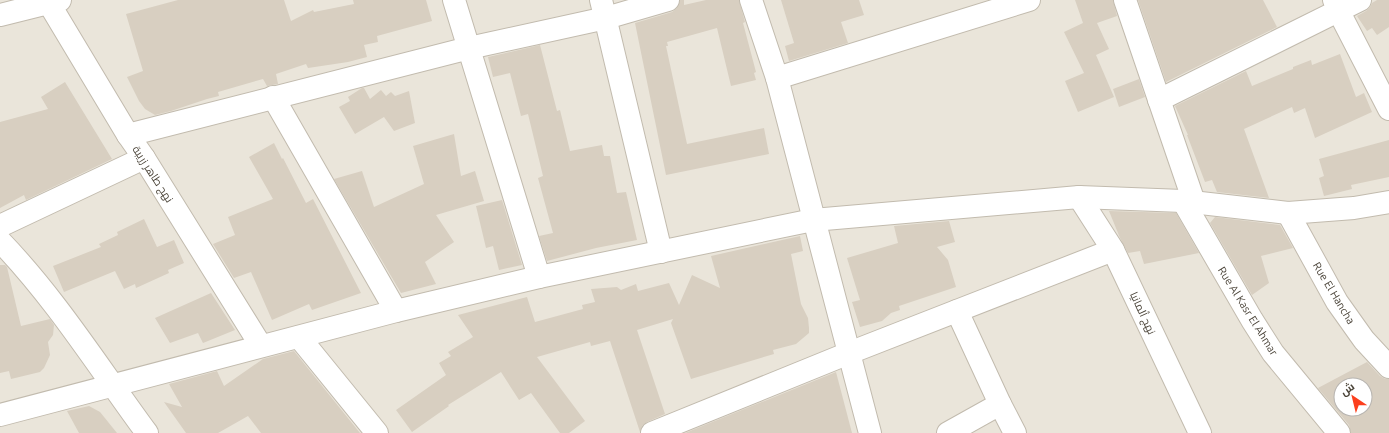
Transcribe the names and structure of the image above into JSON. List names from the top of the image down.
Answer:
{
  "streets": {
    "street": [
      "نهج طاهر زريبة",
      "Rue El Hancha",
      "Rue Al Kasr El Ahmar",
      "نهج ألمانيا"
    ]
  },
  "north": "top left"
}
